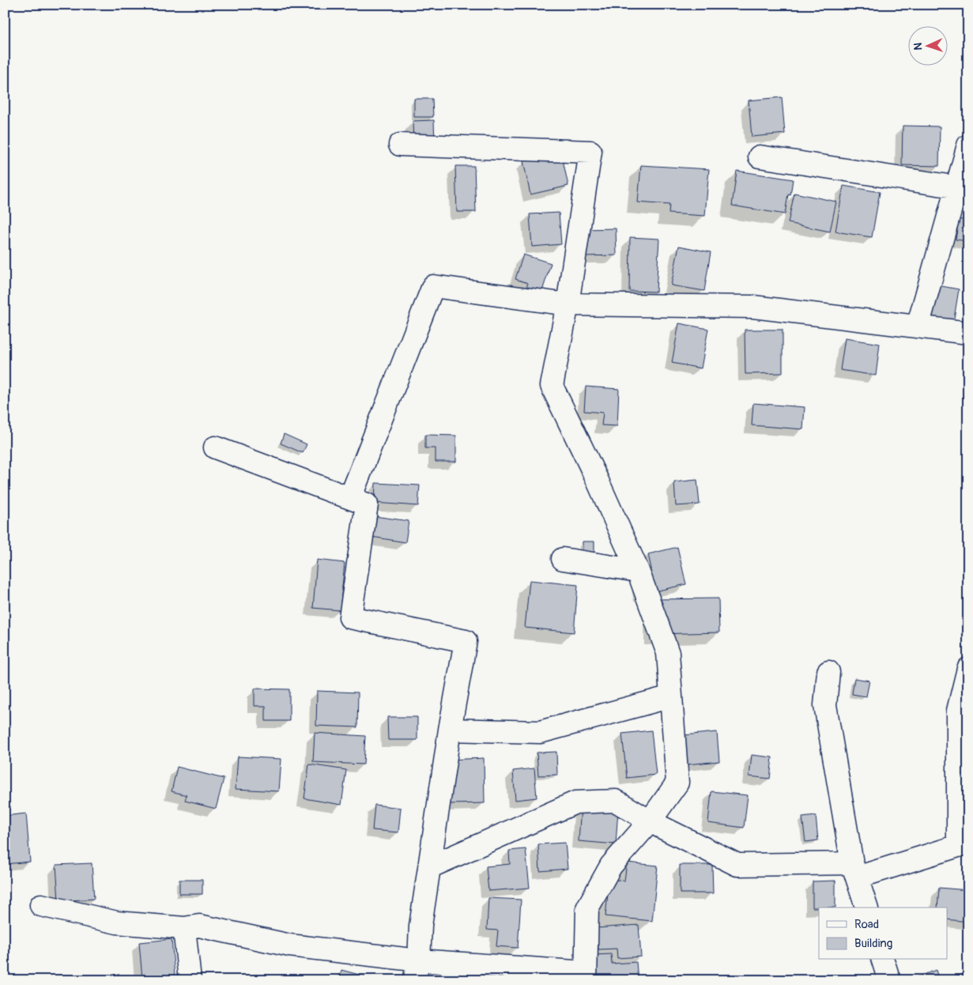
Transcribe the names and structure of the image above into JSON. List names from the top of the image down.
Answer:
{
  "legend": ["Road", "Building"],
  "north": "left"
}
